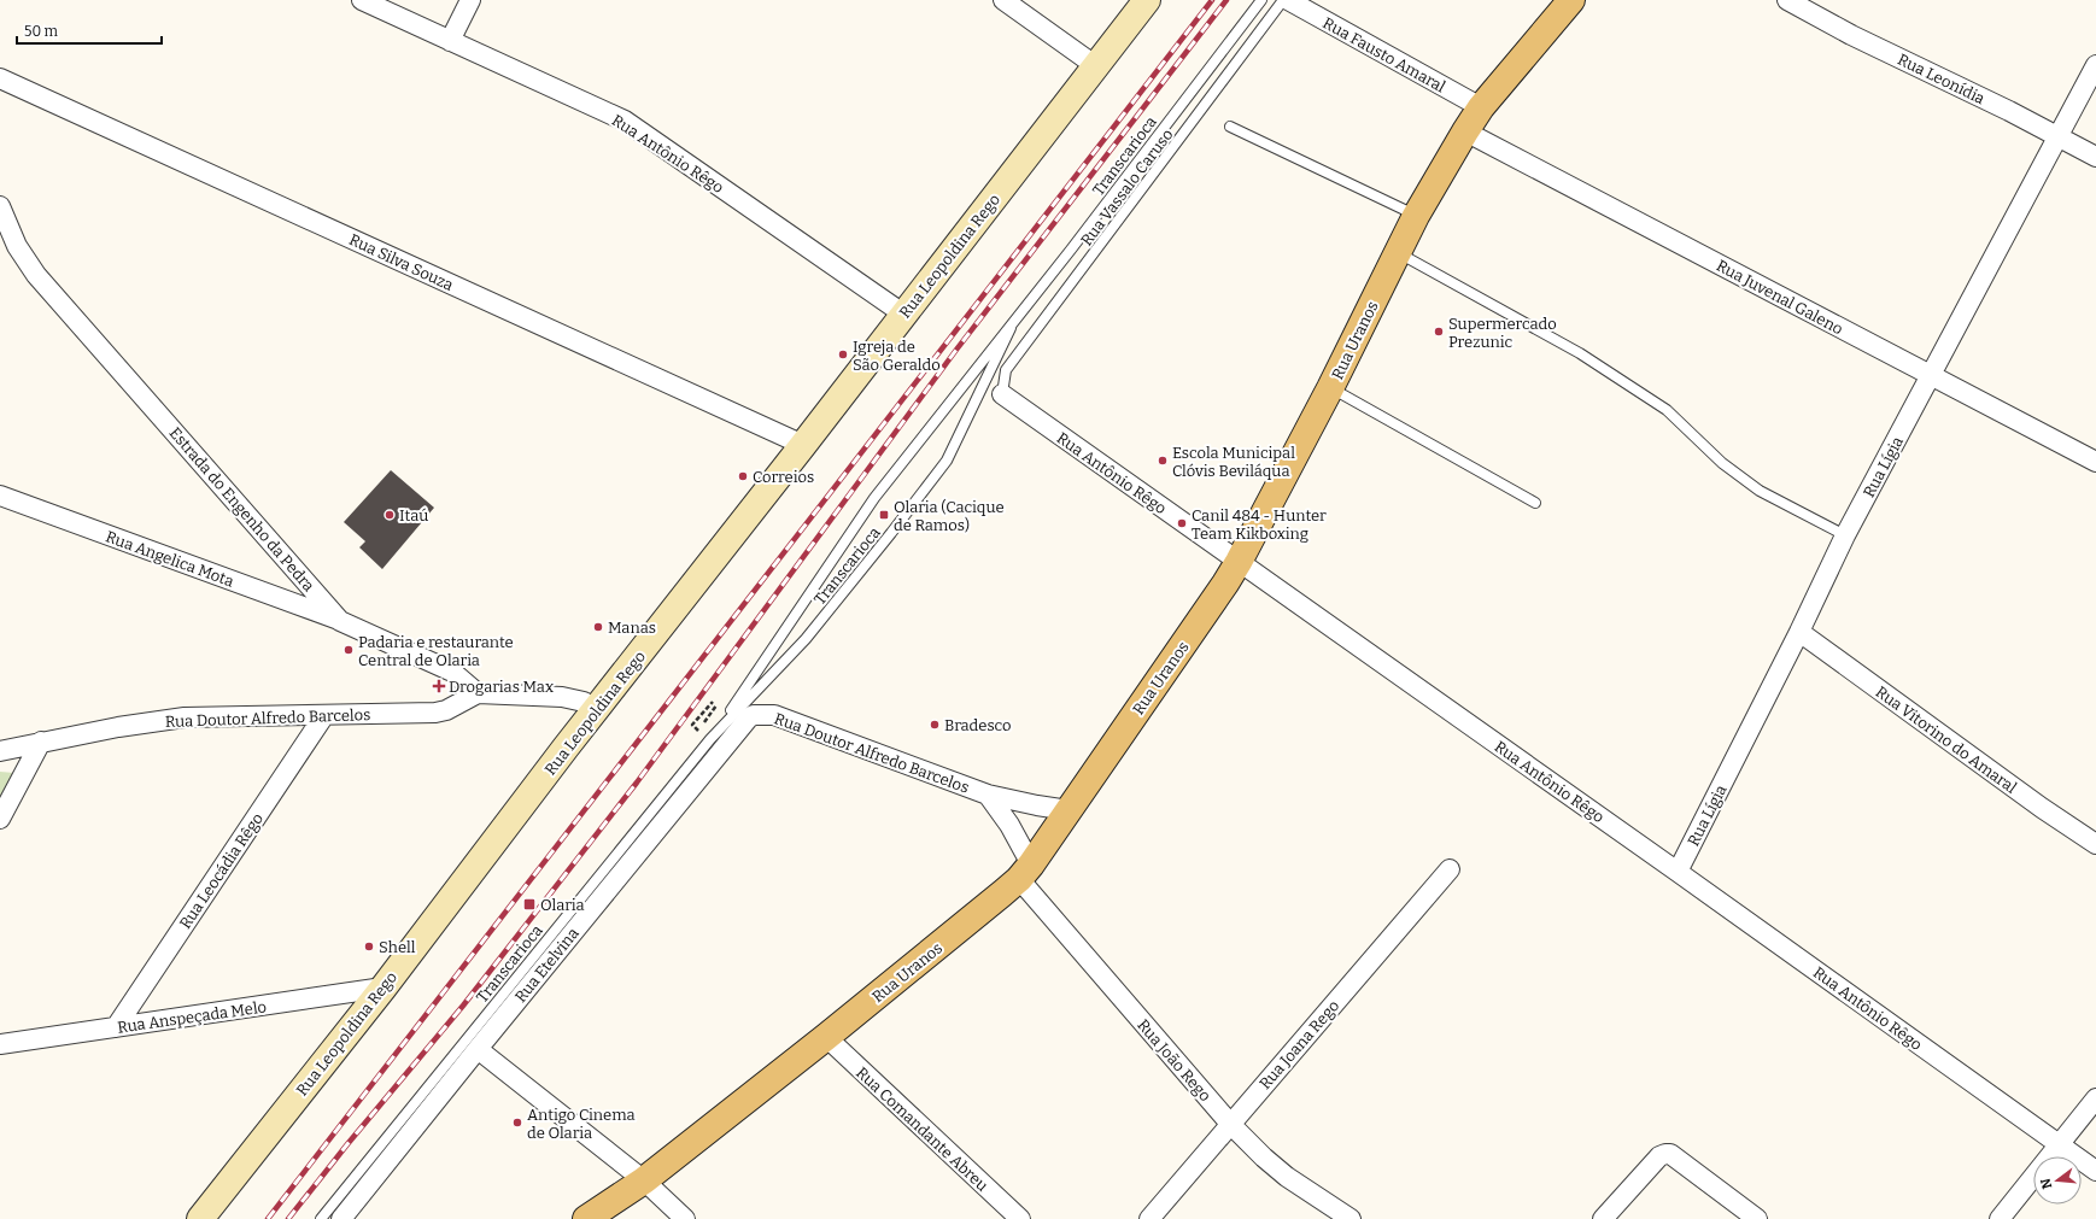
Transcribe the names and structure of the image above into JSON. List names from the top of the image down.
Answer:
{
  "streets": {
    "main road": ["Rua Leopoldina Rego", "Rua Uranos"],
    "street": [
      "Rua Fausto Amaral",
      "Rua Leonídia",
      "Rua Antônio Rêgo",
      "Rua Silva Souza",
      "Rua Juvenal Galeno",
      "Rua Lígia",
      "Estrada do Engenho da Pedra",
      "Rua Angelica Mota",
      "Rua Doutor Alfredo Barcelos",
      "Rua Vitorino do Amaral",
      "Rua Leocádia Rêgo",
      "Rua Etelvina",
      "Rua Anspeçada Melo",
      "Rua Joana Rego",
      "Rua João Rego",
      "Rua Comandante Abreu"
    ],
    "lane": ["Transcarioca", "Rua Vassalo Caruso"]
  },
  "crossings": [
    ["Rua Fausto Amaral", "Rua Uranos"],
    ["Rua Leonídia", "Rua Lígia"],
    ["Rua Antônio Rêgo", "Rua Vassalo Caruso"],
    ["Rua Antônio Rêgo", "Rua Leopoldina Rego"],
    ["Rua Antônio Rêgo", "Rua Uranos"],
    ["Rua Antônio Rêgo", "Rua Lígia"],
    ["Rua Leopoldina Rego", "Rua Silva Souza"],
    ["Rua Leopoldina Rego", "Rua Anspeçada Melo"],
    ["Rua Juvenal Galeno", "Rua Uranos"],
    ["Rua Juvenal Galeno", "Rua Lígia"],
    ["Rua Uranos", "Rua Doutor Alfredo Barcelos"],
    ["Rua Uranos", "Rua João Rego"],
    ["Rua Uranos", "Rua Comandante Abreu"],
    ["Rua Lígia", "Rua Vitorino do Amaral"],
    ["Estrada do Engenho da Pedra", "Rua Angelica Mota"],
    ["Estrada do Engenho da Pedra", "Rua Doutor Alfredo Barcelos"],
    ["Rua Doutor Alfredo Barcelos", "Rua Leocádia Rêgo"],
    ["Rua Doutor Alfredo Barcelos", "Rua Etelvina"],
    ["Rua Doutor Alfredo Barcelos", "Rua João Rego"],
    ["Rua Leocádia Rêgo", "Rua Anspeçada Melo"],
    ["Rua Joana Rego", "Rua João Rego"]
  ],
  "places": {
    "other": [
      "Supermercado Prezunic",
      "Igreja de São Geraldo",
      "Escola Municipal Clóvis Beviláqua",
      "Correios",
      "Itaú",
      "Canil 484 - Hunter Team Kikboxing",
      "Manas",
      "Padaria e restaurante Central de Olaria",
      "Bradesco",
      "Shell",
      "Antigo Cinema de Olaria"
    ],
    "transit": ["Olaria (Cacique de Ramos)", "Olaria"],
    "health": ["Drogarias Max"]
  },
  "scale_bar": "50 m",
  "north": "left"
}
